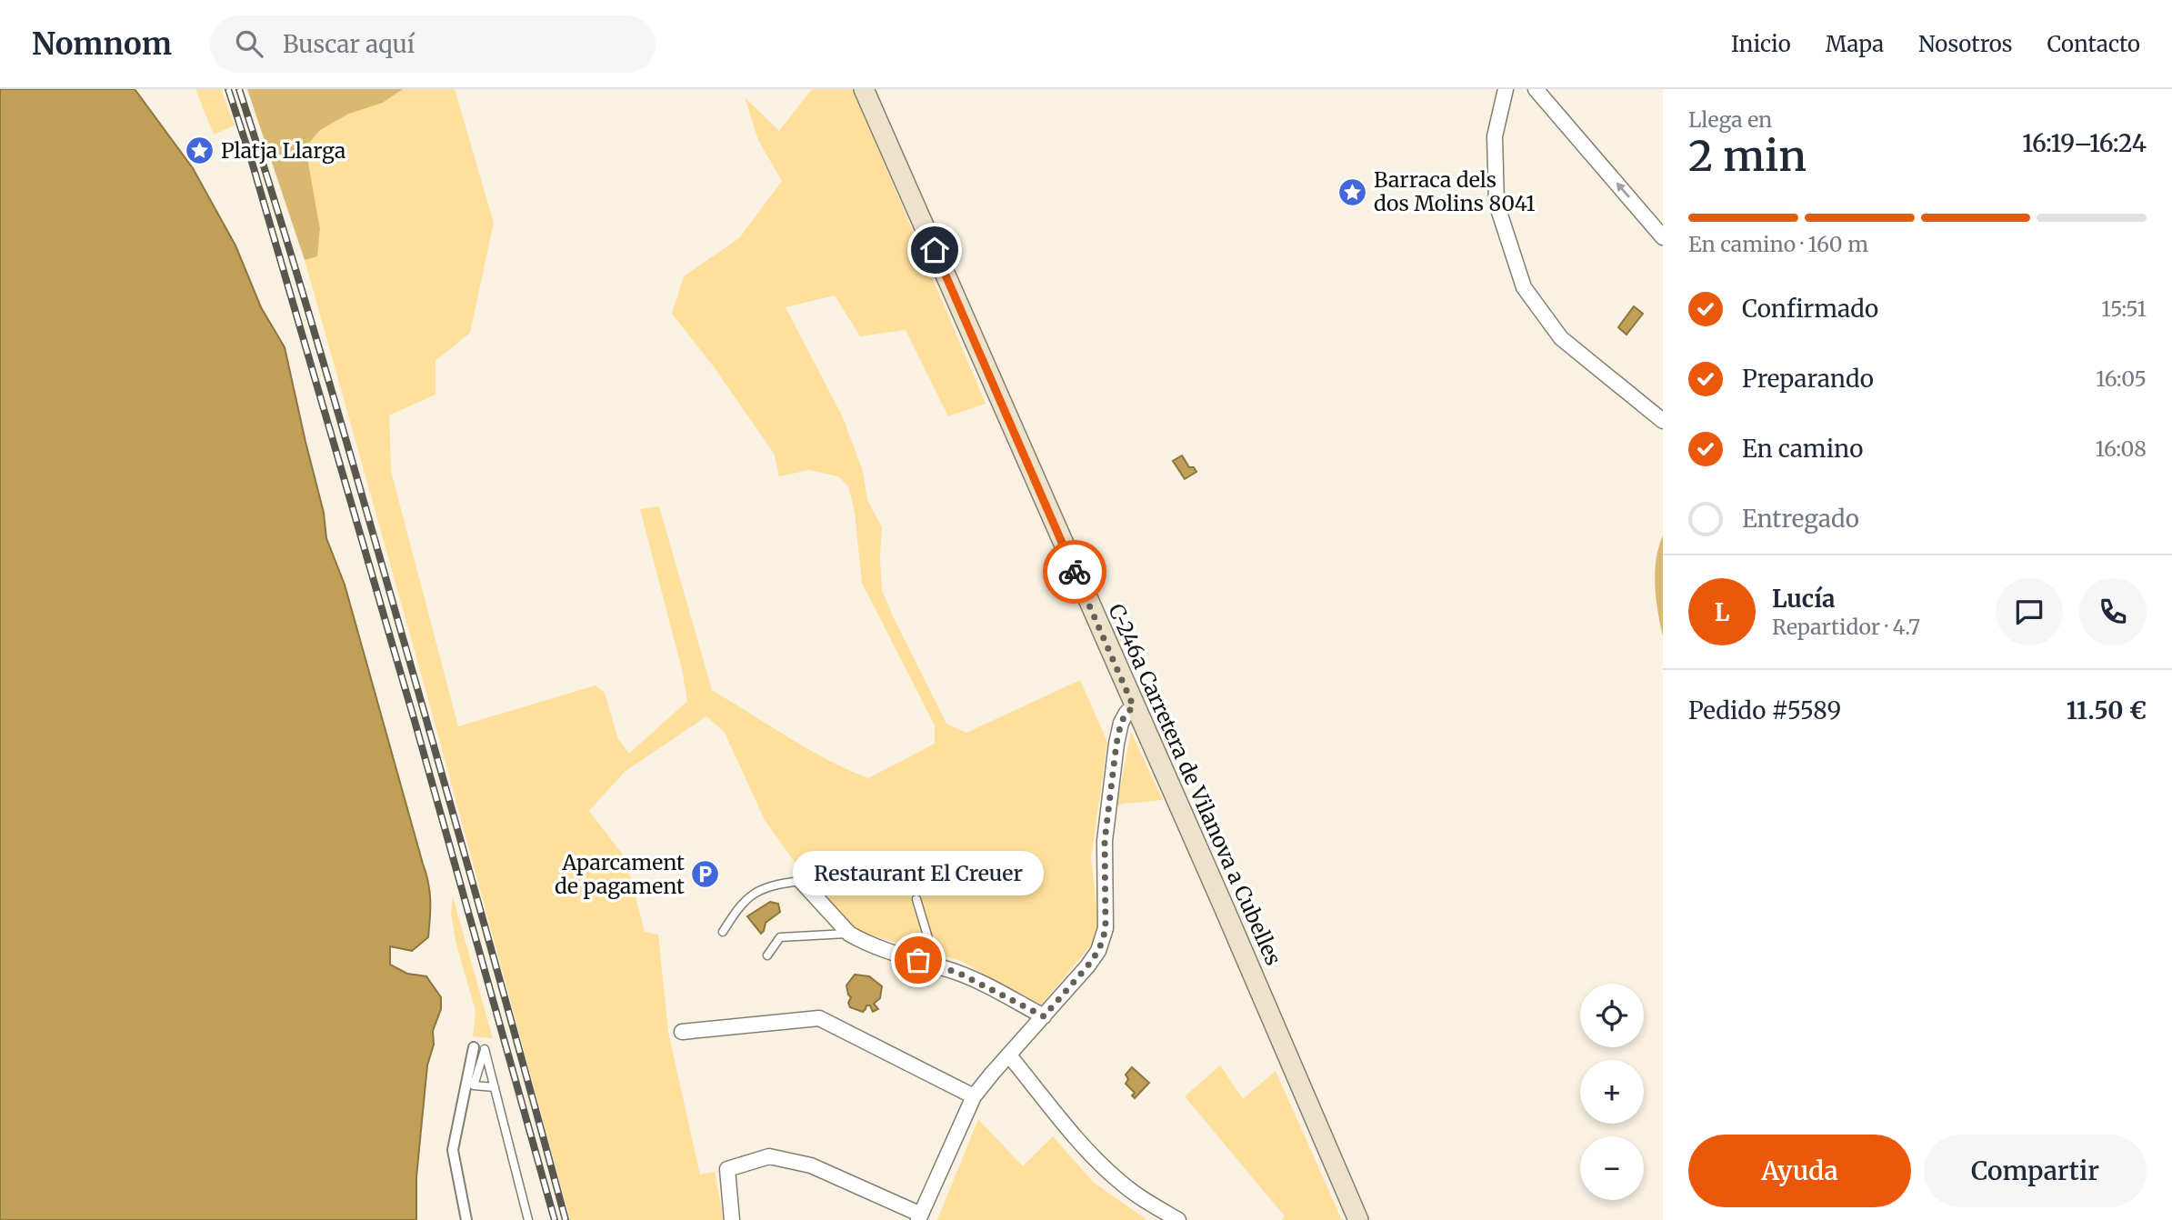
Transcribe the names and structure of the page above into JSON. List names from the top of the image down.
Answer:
{
  "streets": {
    "main road": ["C-246a Carretera de Vilanova a Cubelles"]
  },
  "places": {
    "place": ["Platja Llarga", "Barraca dels dos Molins 8041"],
    "parking": ["Aparcament de pagament"],
    "other": ["Restaurant El Creuer"]
  },
  "page": {
    "header": "Nomnom",
    "search": "Buscar aquí",
    "nav": [
      "Inicio",
      "Mapa",
      "Nosotros",
      "Contacto"
    ],
    "heading": ["2 min", "Llega en", "16:19–16:24"],
    "panel": [
      "Lucía",
      "Repartidor · 4.7",
      "Pedido #5589",
      "11.50 €"
    ],
    "bar": "En camino · 160 m",
    "list": [
      ["Confirmado", "15:51"],
      ["Preparando", "16:05"],
      ["En camino", "16:08"],
      "Entregado"
    ],
    "round": "L",
    "bubble": "Restaurant El Creuer",
    "map_buttons": ["+", "−"],
    "buttons": ["Ayuda", "Compartir"]
  }
}
